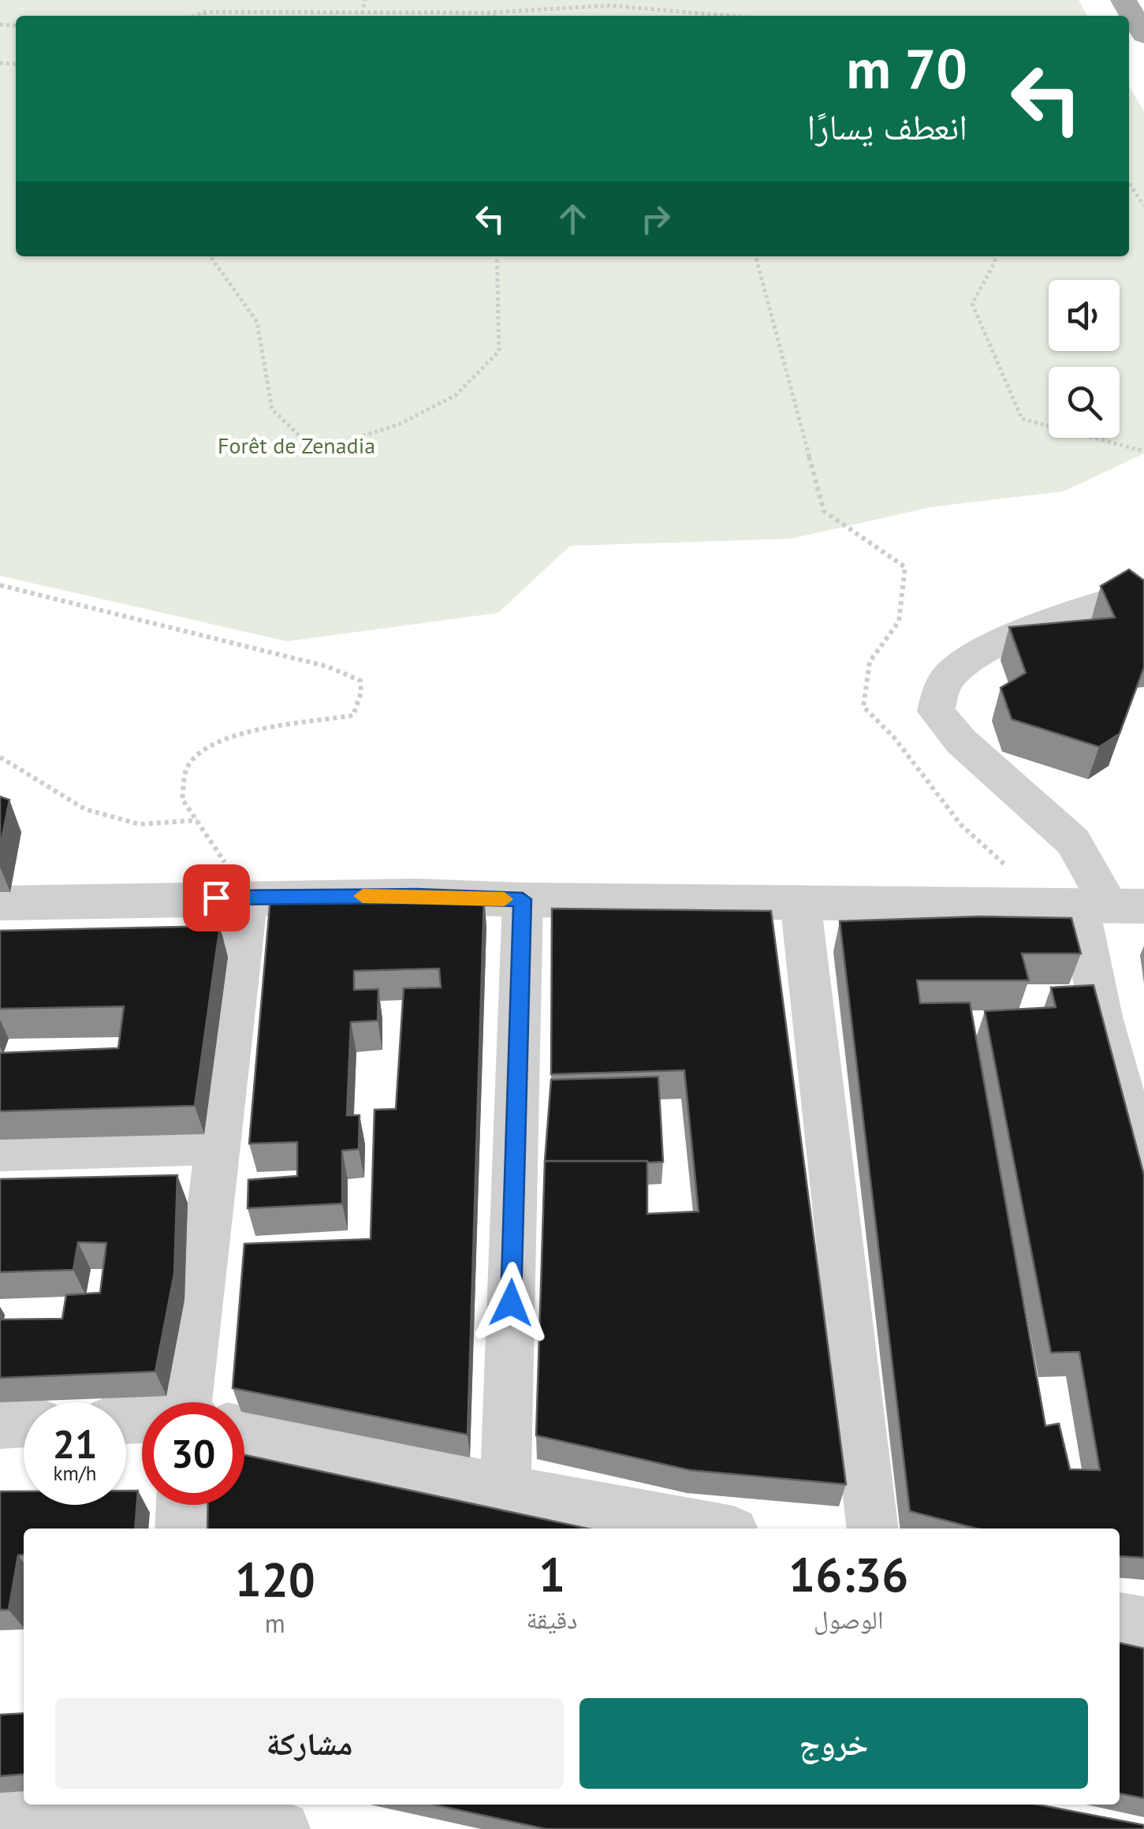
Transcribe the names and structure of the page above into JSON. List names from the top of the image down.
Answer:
{
  "parks": ["Forêt de Zenadia"],
  "page": {
    "turn": ["70 m", "انعطف يسارًا"],
    "speed": "21 km/h",
    "limit": "30",
    "eta": [
      "16:36",
      "الوصول",
      "1",
      "دقيقة",
      "120",
      "m"
    ],
    "buttons": ["خروج", "مشاركة"]
  }
}
